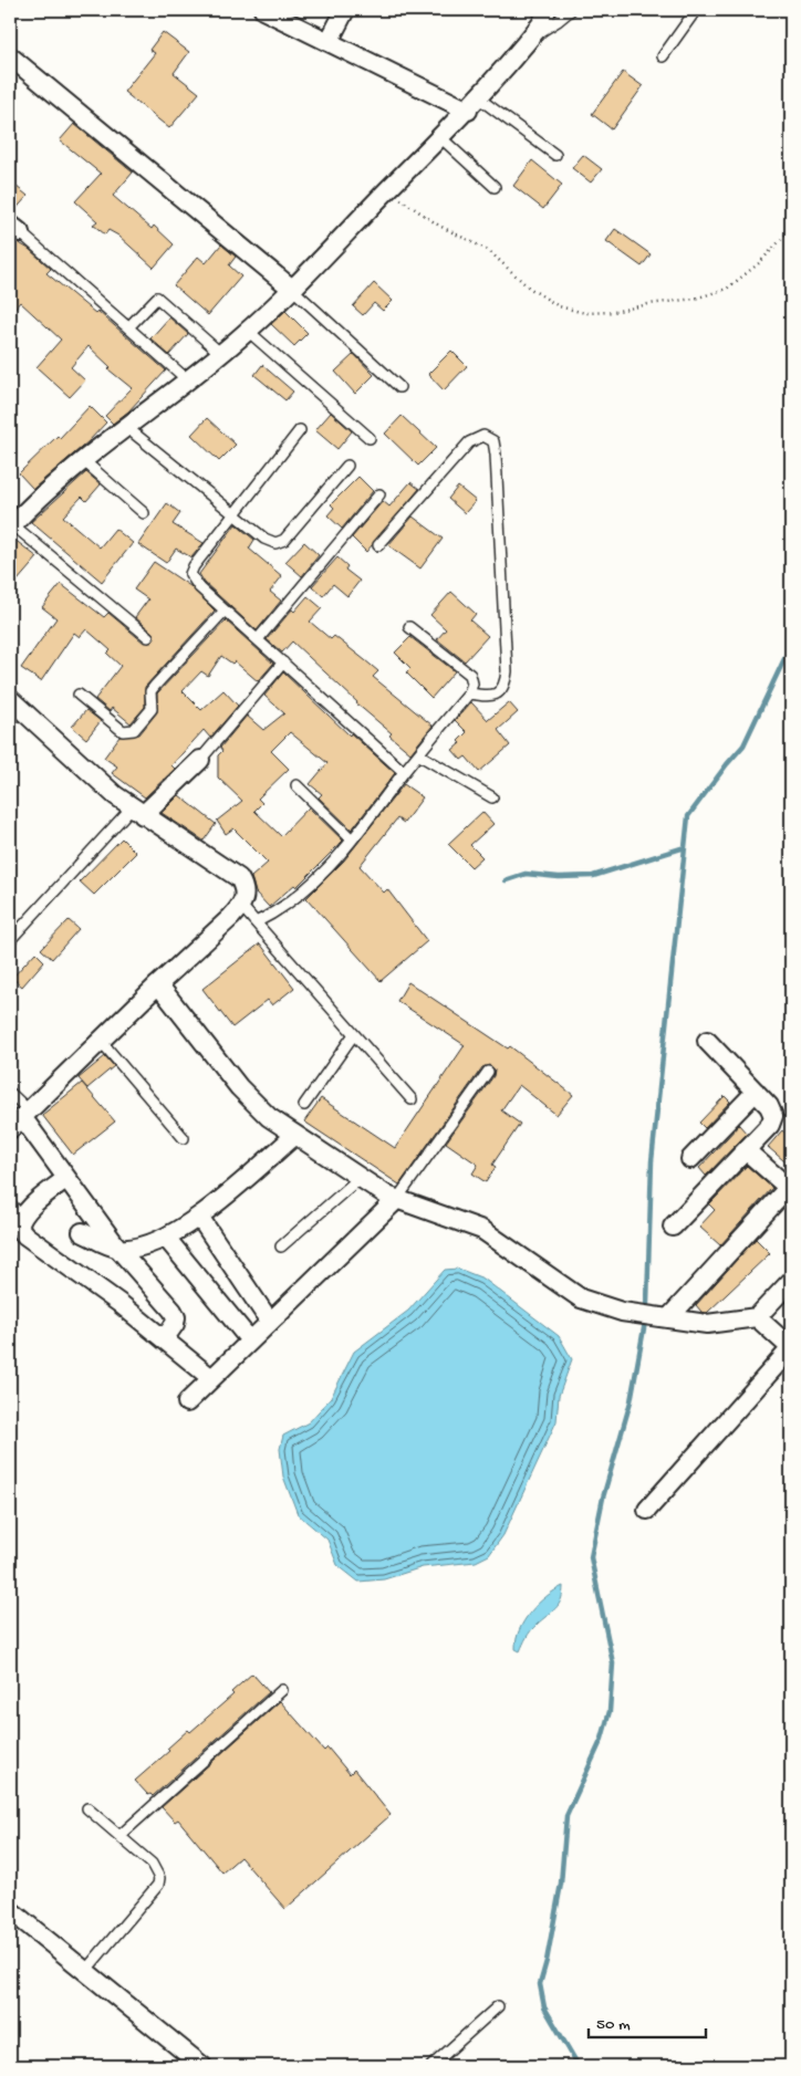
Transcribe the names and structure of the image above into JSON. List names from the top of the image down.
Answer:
{
  "scale_bar": "50 m"
}
